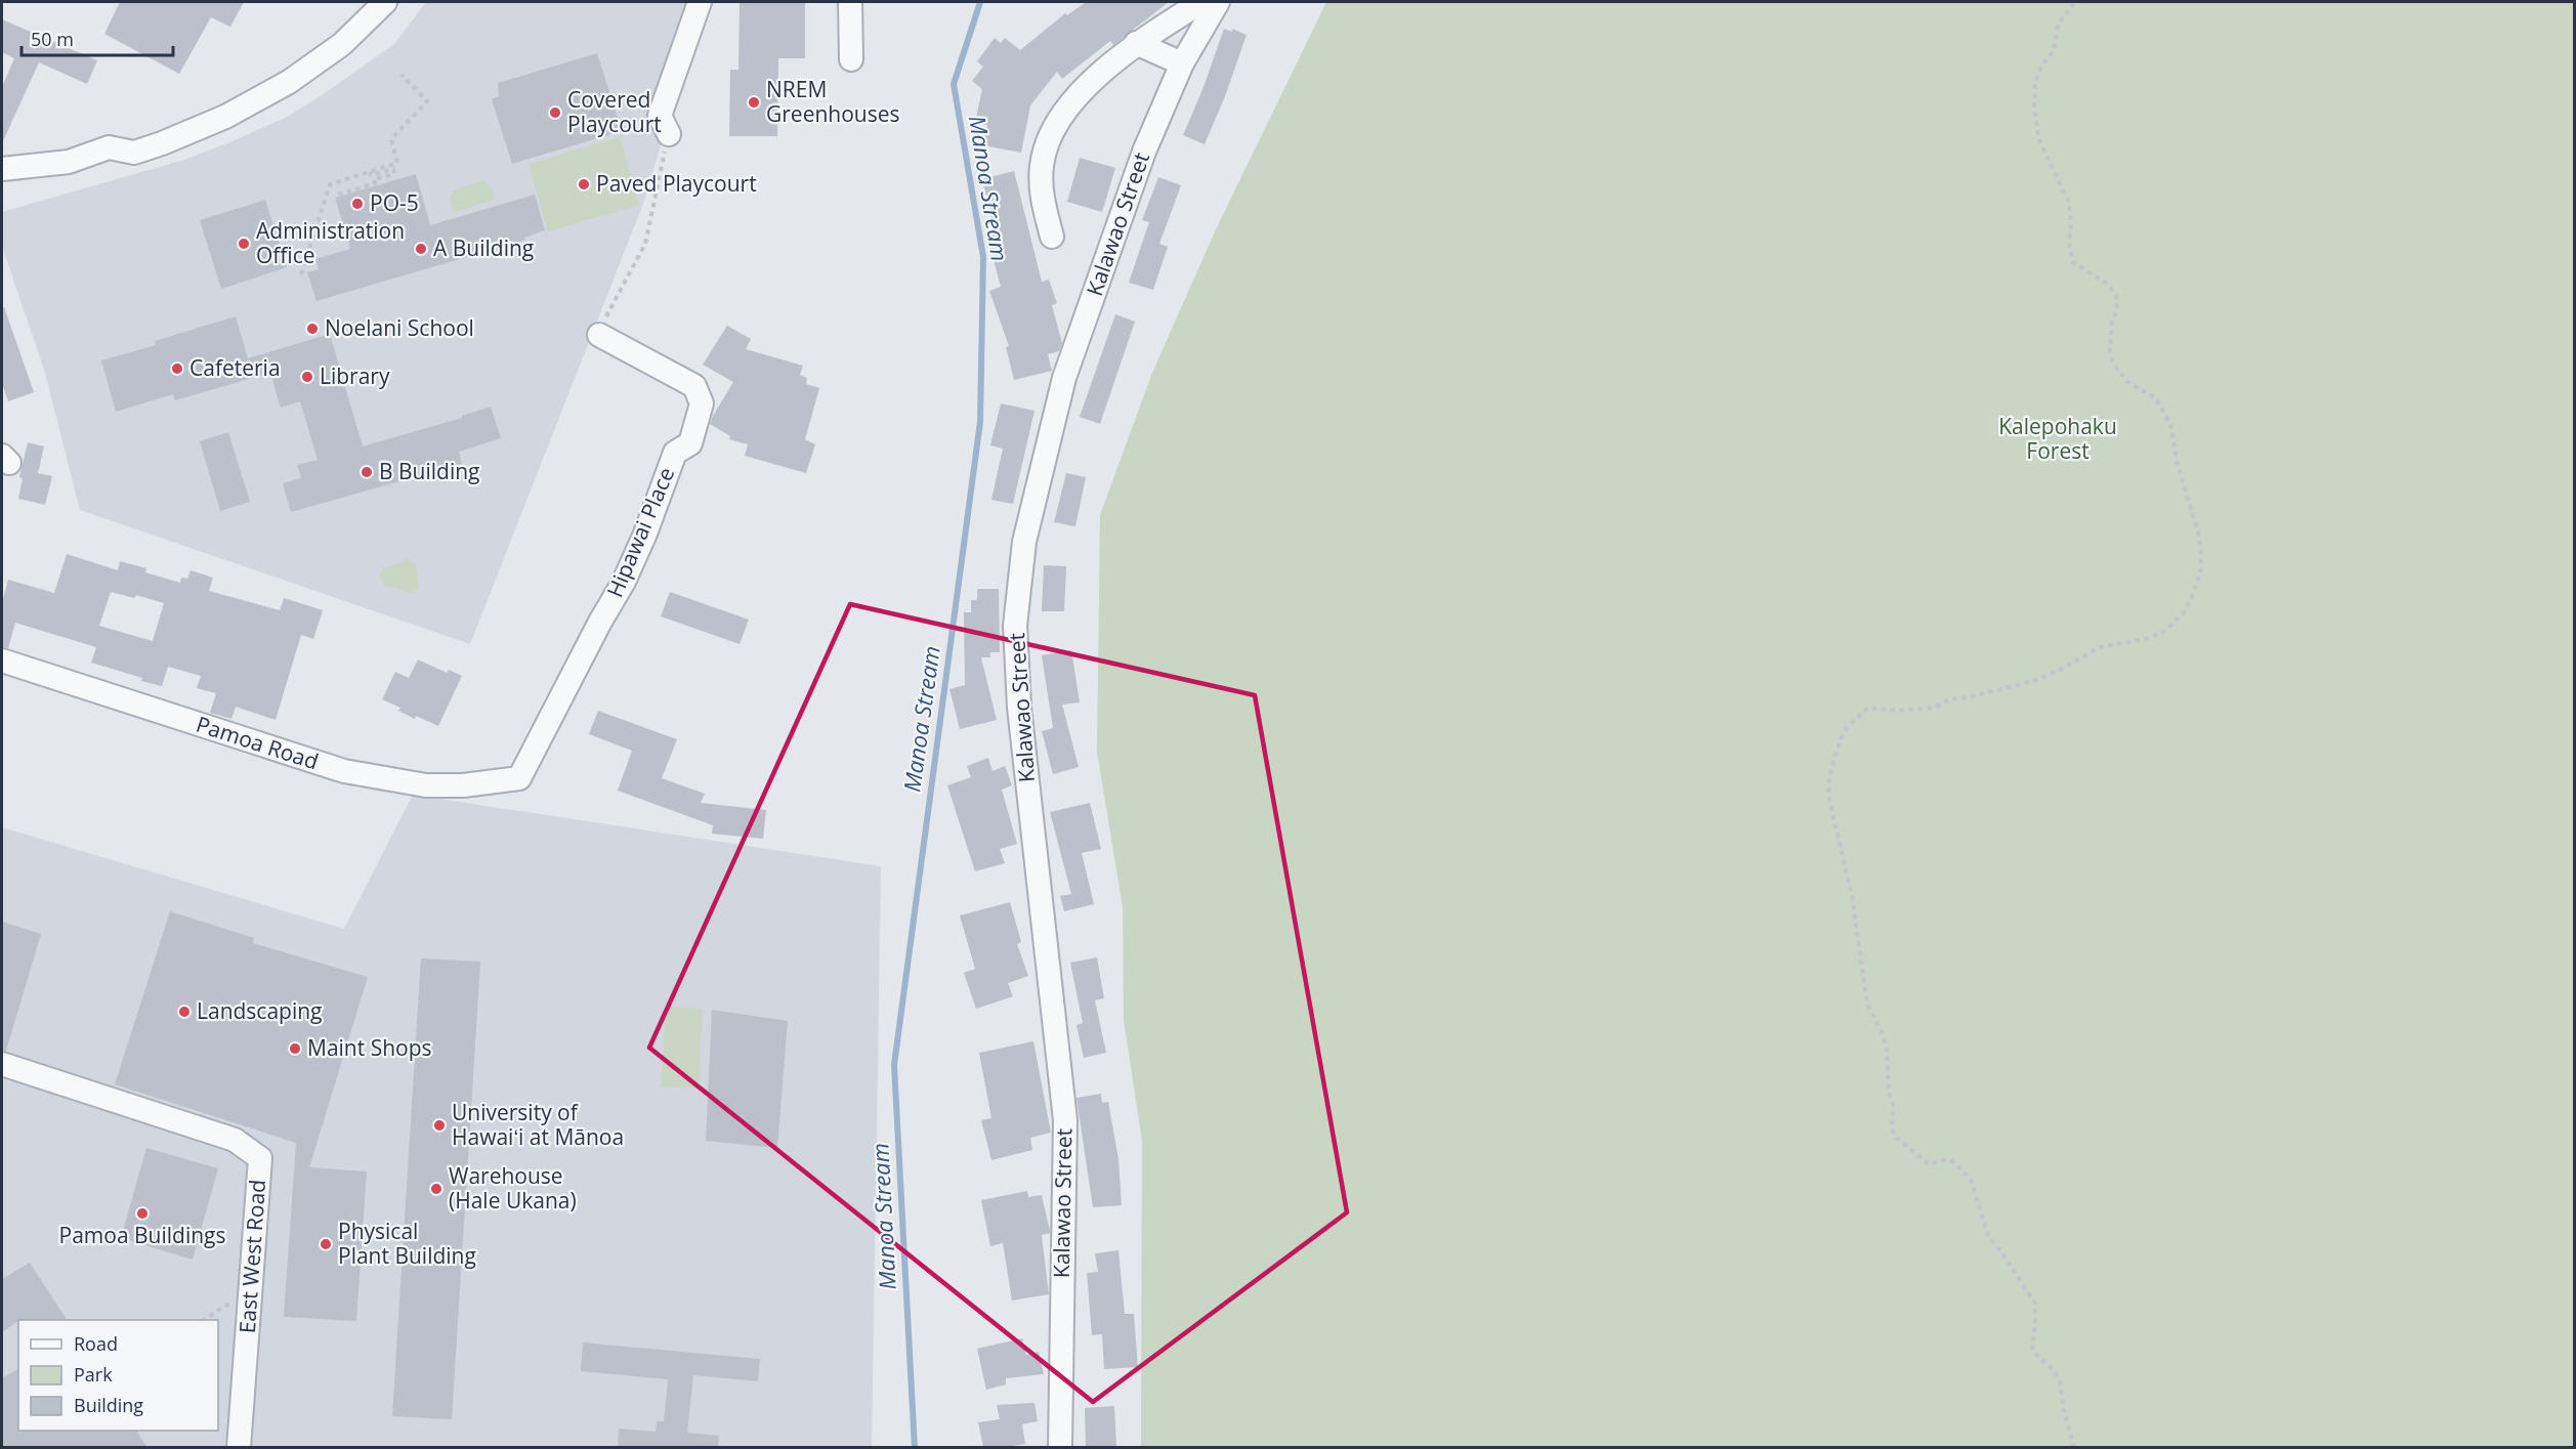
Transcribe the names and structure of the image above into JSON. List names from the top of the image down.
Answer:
{
  "streets": {
    "street": [
      "Kalawao Street",
      "Hipawai Place",
      "Pamoa Road",
      "East West Road"
    ]
  },
  "crossings": [
    ["Hipawai Place", "Pamoa Road"]
  ],
  "water": ["Manoa Stream"],
  "parks": ["Kalepohaku Forest"],
  "places": [
    "NREM Greenhouses",
    "Covered Playcourt",
    "Paved Playcourt",
    "PO-5",
    "Administration Office",
    "A Building",
    "Noelani School",
    "Cafeteria",
    "Library",
    "B Building",
    "Landscaping",
    "Maint Shops",
    "University of Hawaiʻi at Mānoa",
    "Warehouse (Hale Ukana)",
    "Pamoa Buildings",
    "Physical Plant Building"
  ],
  "legend": ["Road", "Park", "Building"],
  "scale_bar": "50 m"
}
